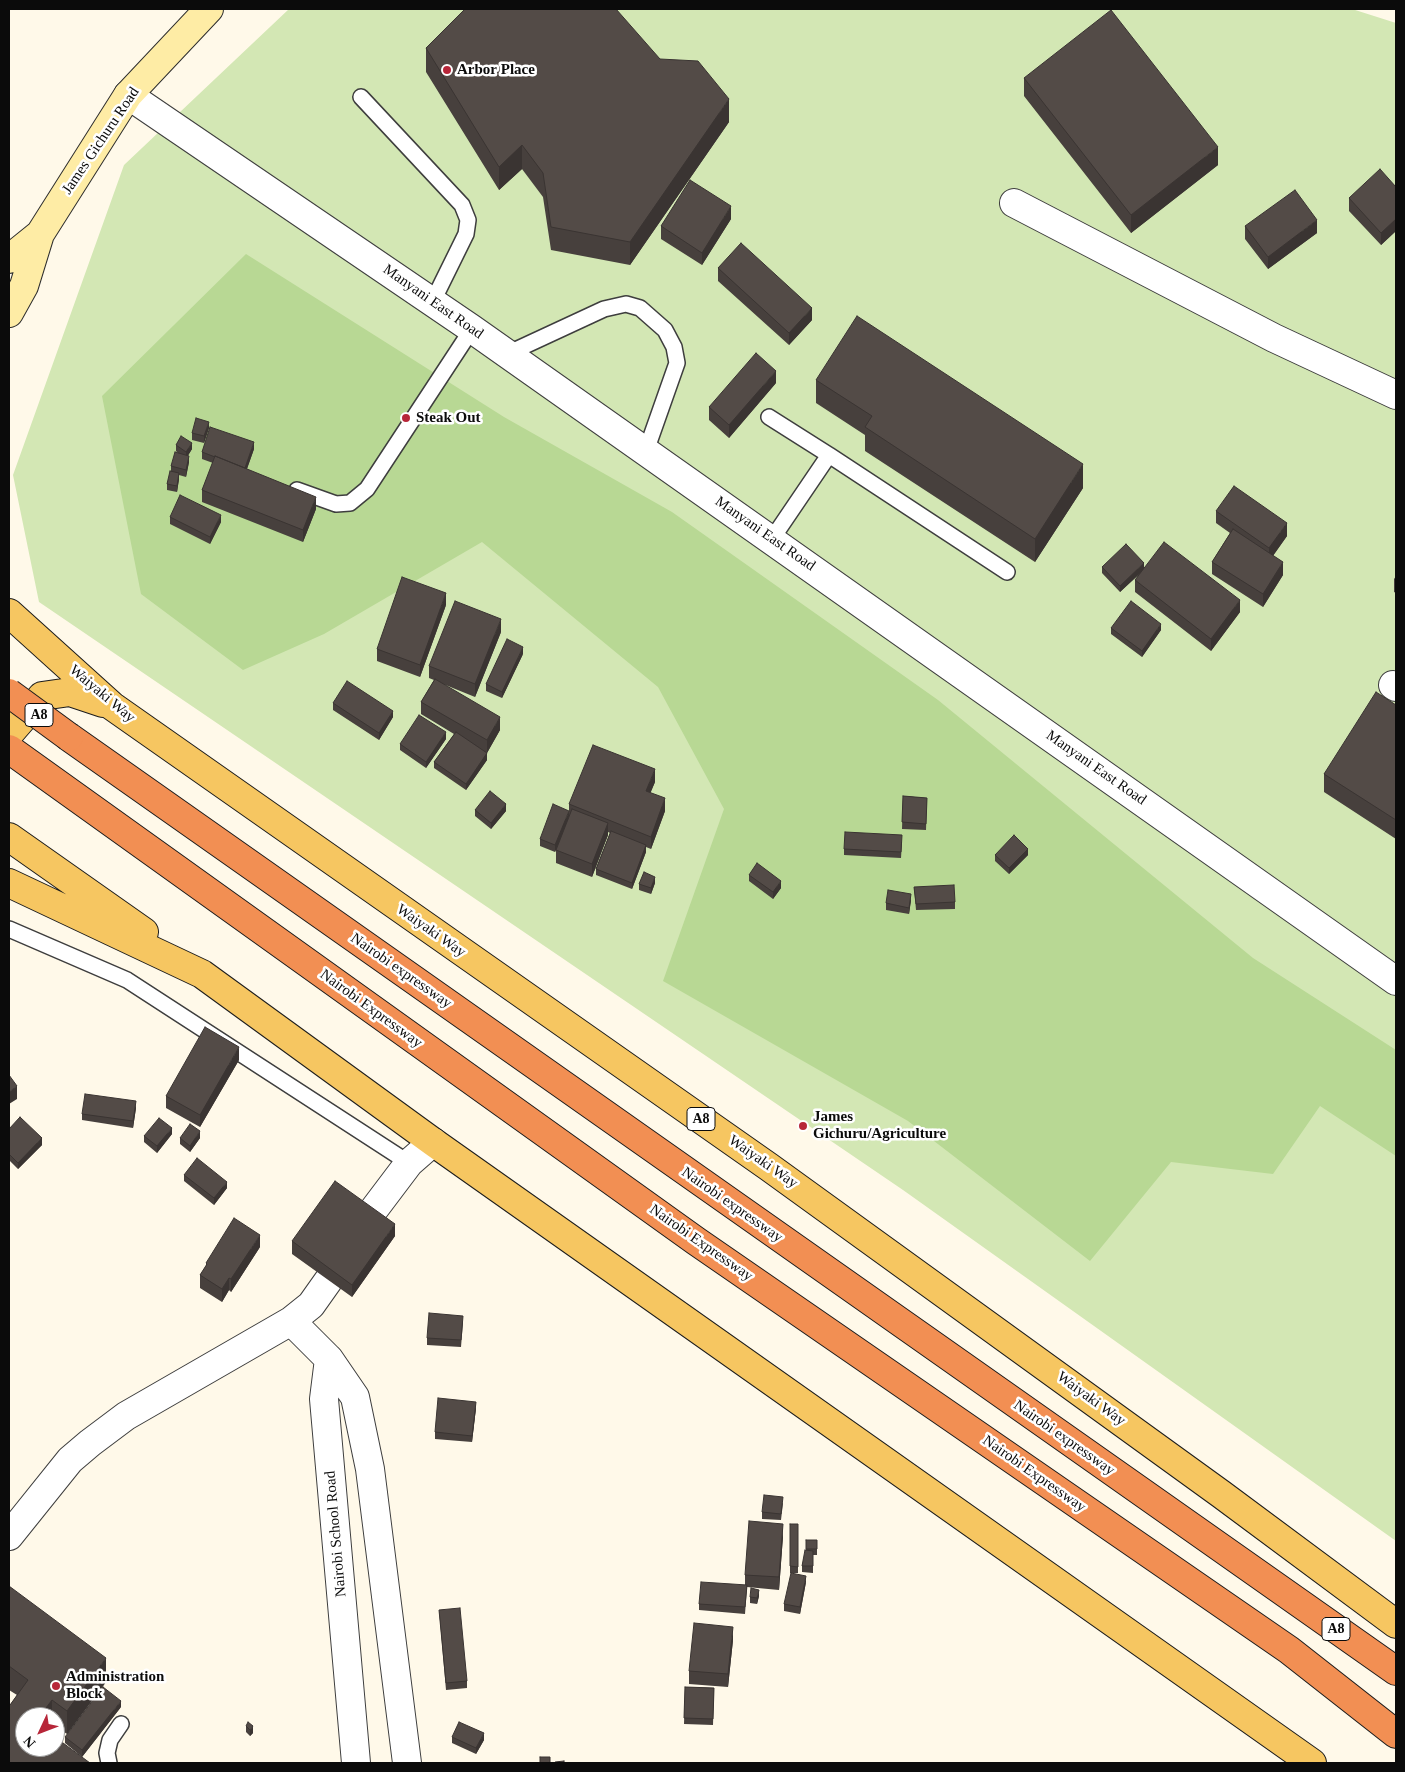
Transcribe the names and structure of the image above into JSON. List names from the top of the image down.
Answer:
{
  "streets": {
    "highway": ["A8", "Nairobi expressway", "Nairobi Expressway"],
    "main road": ["James Gichuru Road", "Waiyaki Way"],
    "street": ["Manyani East Road", "Nairobi School Road"]
  },
  "crossings": [
    ["James Gichuru Road", "Manyani East Road"]
  ],
  "places": [
    "Arbor Place",
    "Steak Out",
    "James Gichuru/Agriculture",
    "Administration Block"
  ],
  "north": "bottom left"
}
